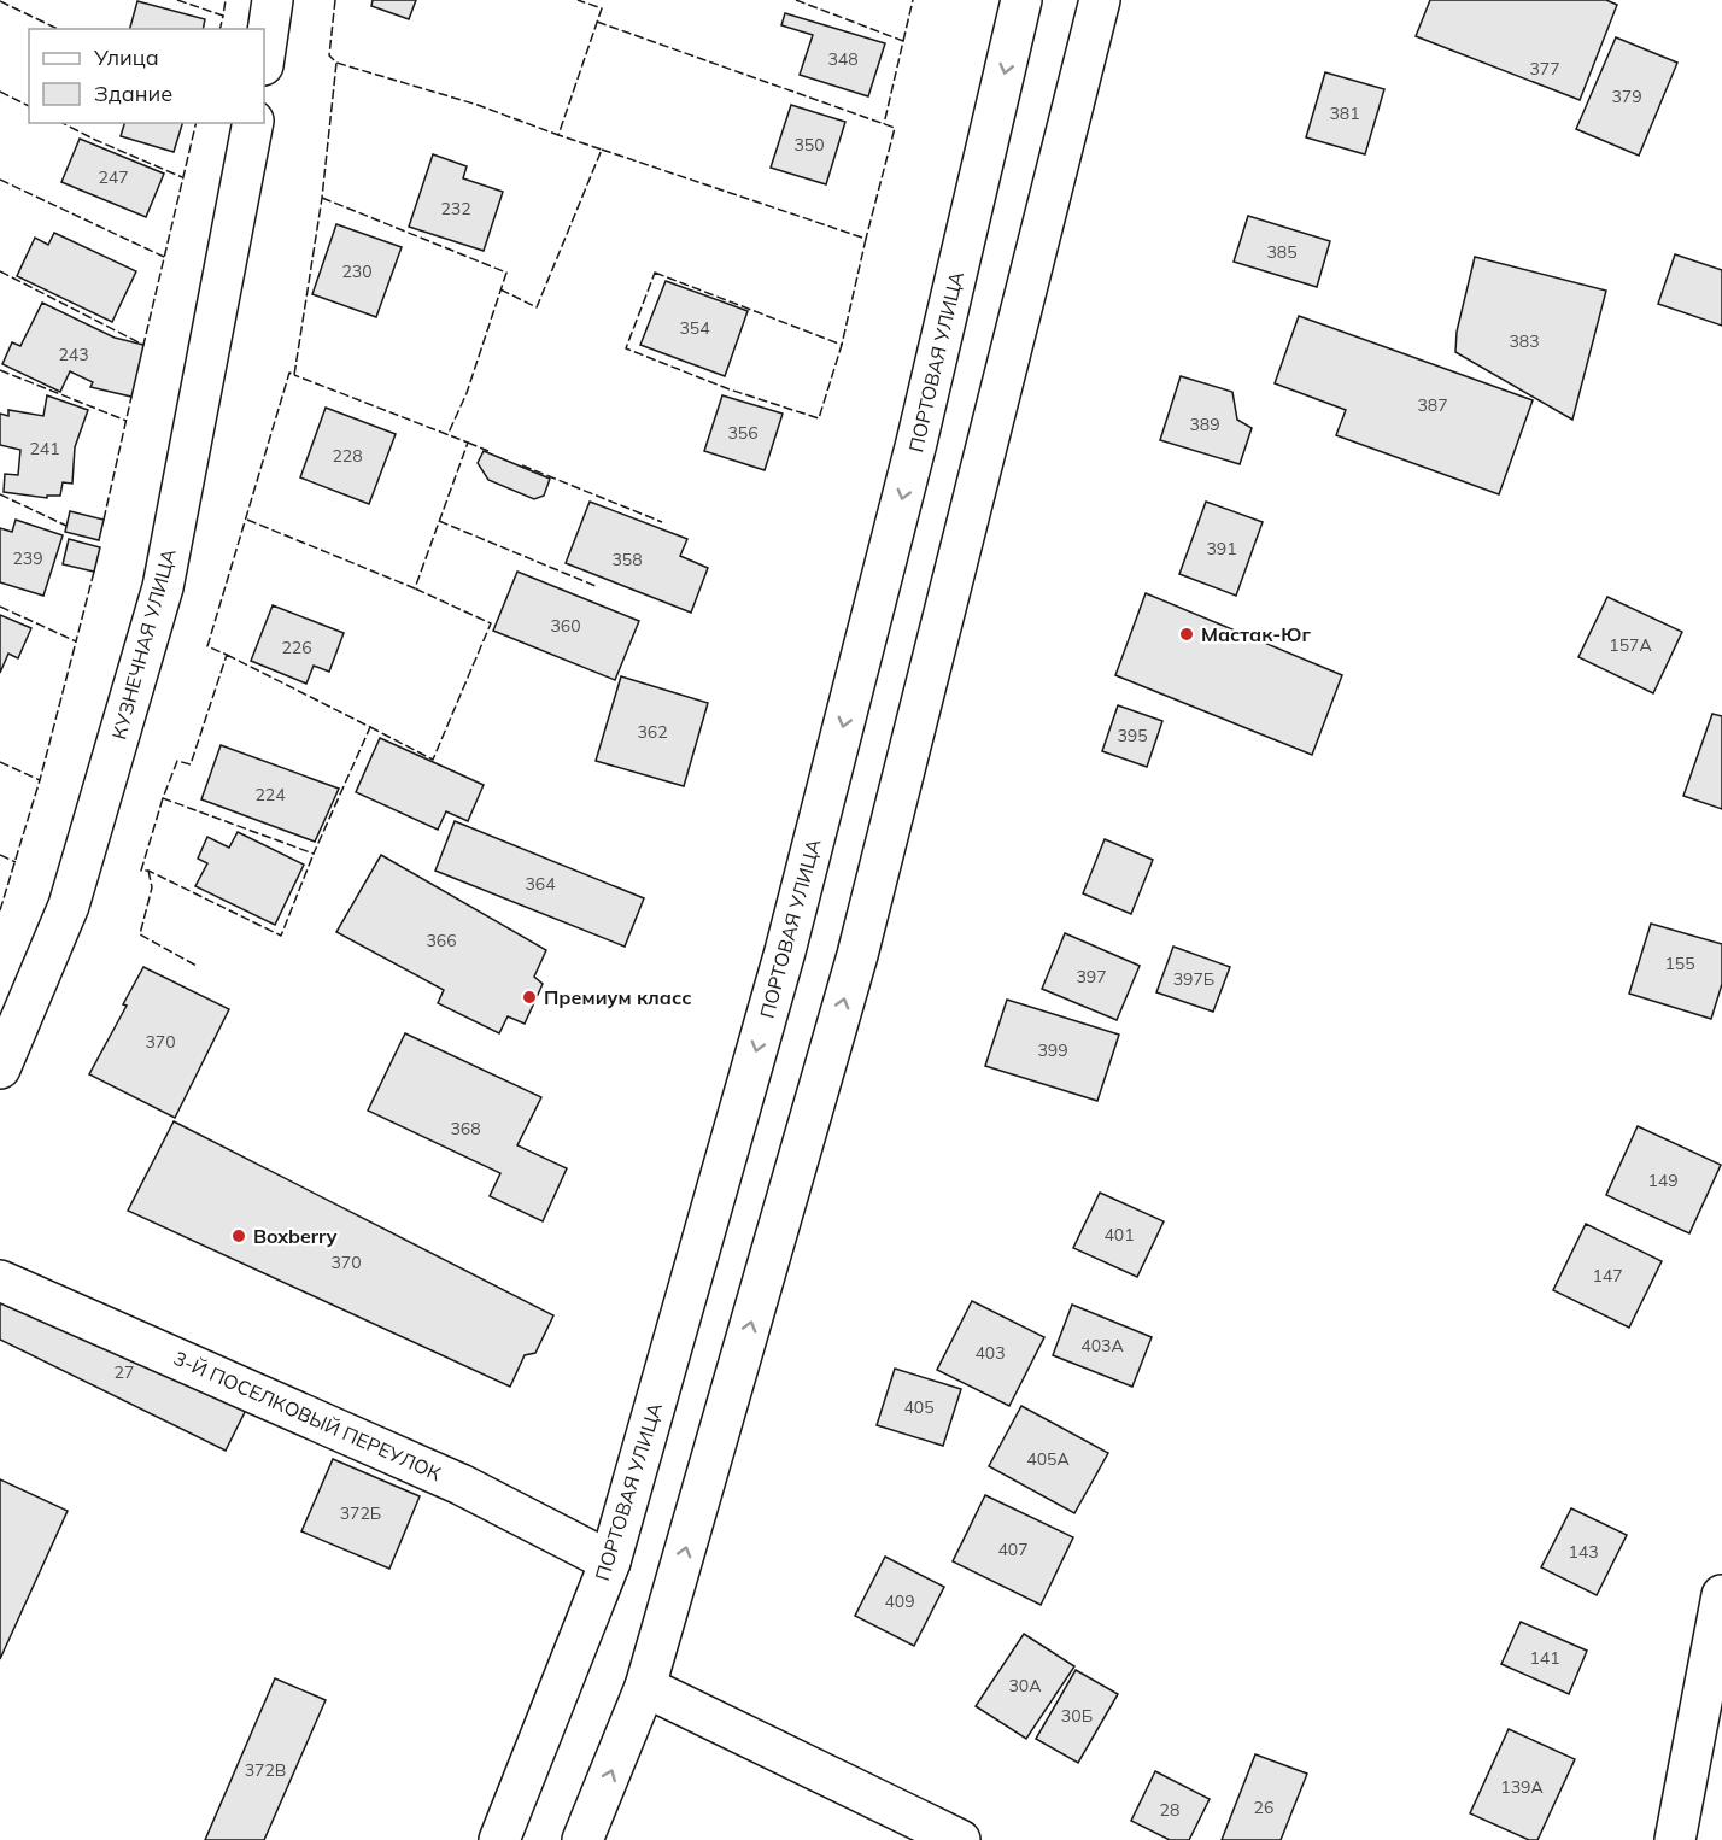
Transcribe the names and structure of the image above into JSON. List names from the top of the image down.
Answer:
{
  "streets": {
    "main road": ["ПОРТОВАЯ УЛИЦА", "КУЗНЕЧНАЯ УЛИЦА", "3-Й ПОСЕЛКОВЫЙ ПЕРЕУЛОК"]
  },
  "crossings": [
    ["ПОРТОВАЯ УЛИЦА", "3-Й ПОСЕЛКОВЫЙ ПЕРЕУЛОК"]
  ],
  "places": ["Мастак-Юг", "Премиум класс", "Boxberry"],
  "house_numbers": [
    "348",
    "377",
    "379",
    "381",
    "350",
    "247",
    "232",
    "385",
    "230",
    "354",
    "383",
    "243",
    "387",
    "389",
    "356",
    "241",
    "228",
    "391",
    "239",
    "358",
    "360",
    "157А",
    "226",
    "362",
    "395",
    "224",
    "364",
    "366",
    "155",
    "397",
    "397Б",
    "370",
    "399",
    "368",
    "149",
    "401",
    "370",
    "147",
    "403А",
    "403",
    "27",
    "405",
    "405А",
    "372Б",
    "407",
    "143",
    "409",
    "141",
    "30А",
    "30Б",
    "372В",
    "139А",
    "26",
    "28"
  ],
  "legend": ["Улица", "Здание"]
}
